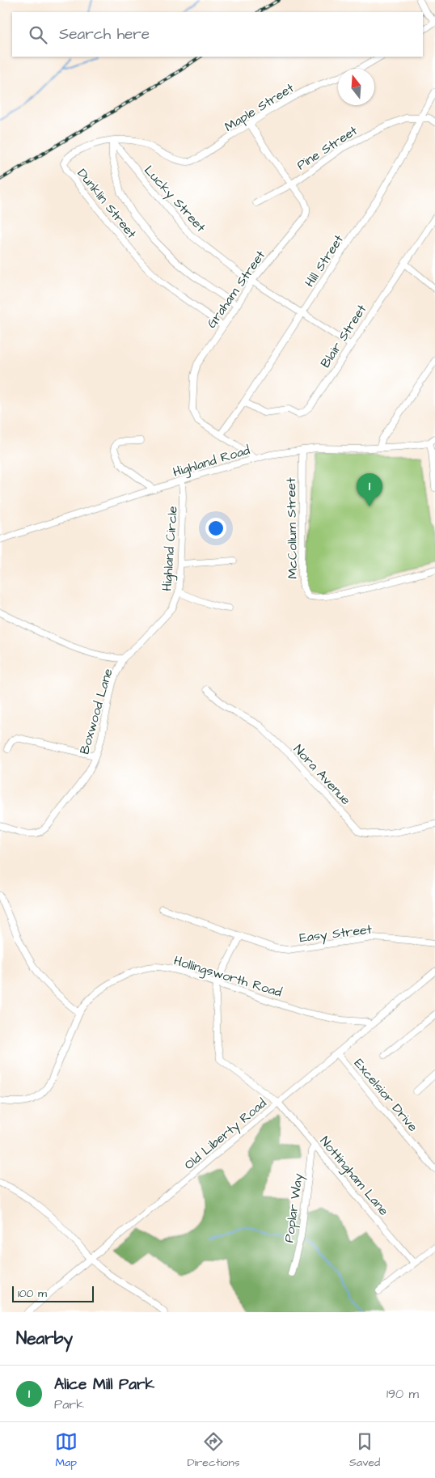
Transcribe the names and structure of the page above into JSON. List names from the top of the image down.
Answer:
{
  "streets": {
    "street": [
      "Maple Street",
      "Pine Street",
      "Lucky Street",
      "Dunklin Street",
      "Hill Street",
      "Graham Street",
      "Blair Street",
      "Highland Road",
      "McCollum Street",
      "Highland Circle",
      "Boxwood Lane",
      "Nora Avenue",
      "Easy Street",
      "Hollingsworth Road",
      "Excelsior Drive",
      "Old Liberty Road",
      "Nottingham Lane",
      "Poplar Way"
    ]
  },
  "crossings": [
    ["Maple Street", "Dunklin Street"],
    ["Maple Street", "Graham Street"],
    ["Pine Street", "Hill Street"],
    ["Pine Street", "Graham Street"],
    ["Lucky Street", "Dunklin Street"],
    ["Lucky Street", "Hill Street"],
    ["Lucky Street", "Graham Street"],
    ["Lucky Street", "Blair Street"],
    ["Dunklin Street", "Graham Street"],
    ["Hill Street", "Graham Street"],
    ["Hill Street", "Blair Street"],
    ["Graham Street", "Highland Road"],
    ["Highland Road", "McCollum Street"],
    ["Highland Road", "Highland Circle"],
    ["Highland Circle", "Boxwood Lane"],
    ["Hollingsworth Road", "Old Liberty Road"],
    ["Hollingsworth Road", "Nottingham Lane"],
    ["Excelsior Drive", "Old Liberty Road"],
    ["Old Liberty Road", "Nottingham Lane"],
    ["Nottingham Lane", "Poplar Way"]
  ],
  "scale_bar": "100 m",
  "north": "top",
  "page": {
    "search": "Search here",
    "pins": "1",
    "scale": "100 m",
    "heading": "Nearby",
    "list": [
      {
        "mark": "1",
        "name": "Alice Mill Park",
        "note": "Park",
        "value": "190 m"
      }
    ],
    "nav": ["Map", "Directions", "Saved"]
  }
}
